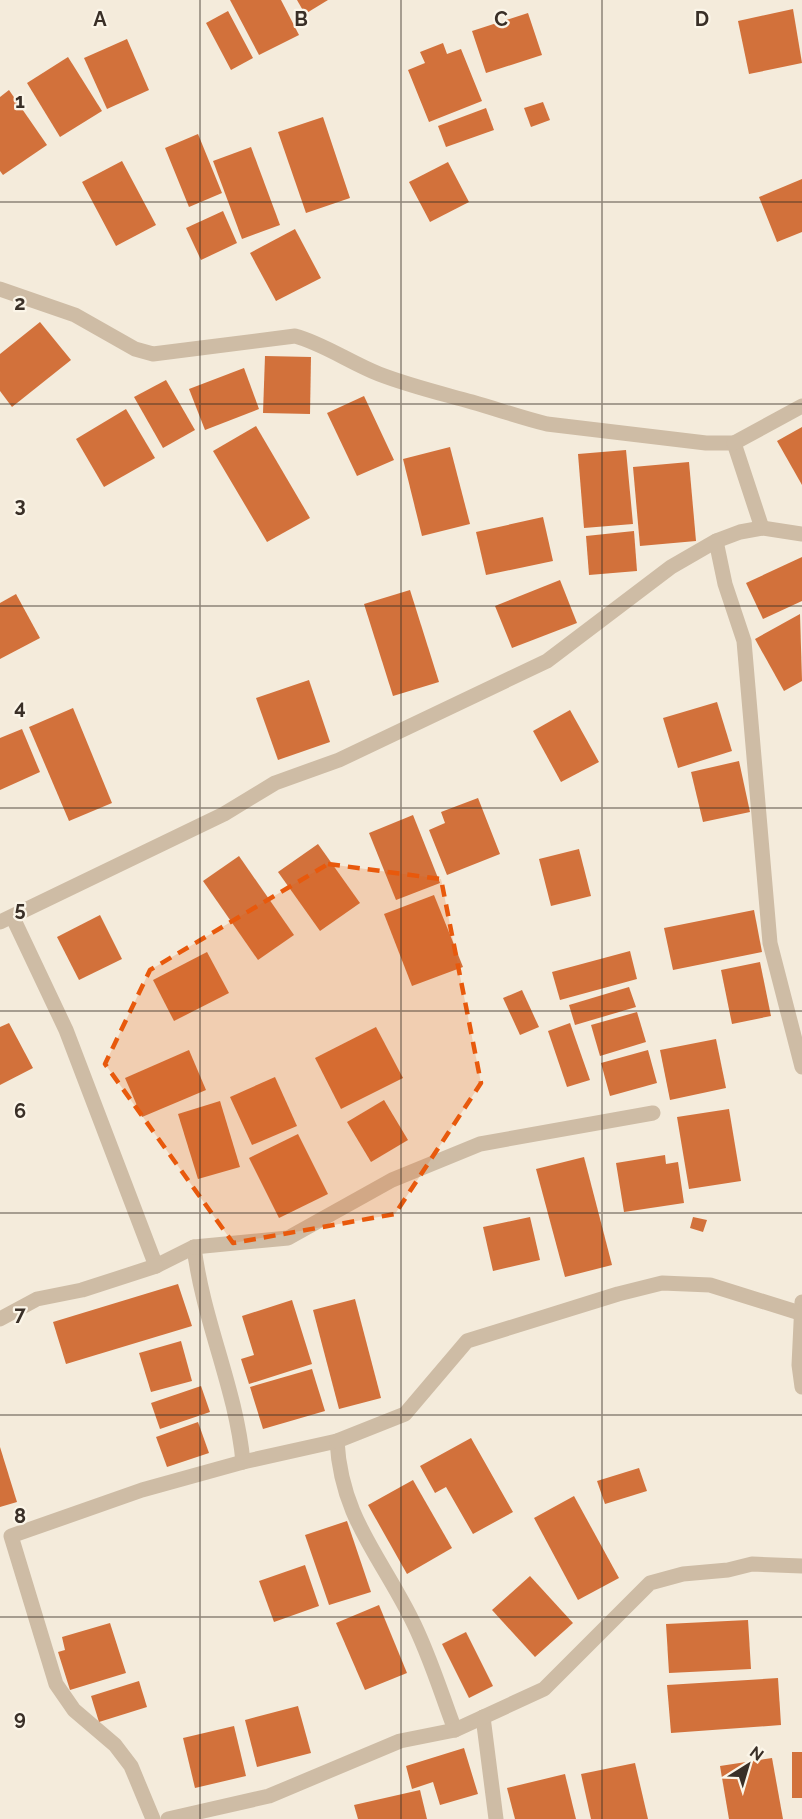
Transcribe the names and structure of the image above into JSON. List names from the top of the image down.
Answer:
{
  "north": "top right",
  "grid": {
    "columns": [
      "A",
      "B",
      "C",
      "D"
    ],
    "rows": [
      "1",
      "2",
      "3",
      "4",
      "5",
      "6",
      "7",
      "8",
      "9"
    ]
  }
}
